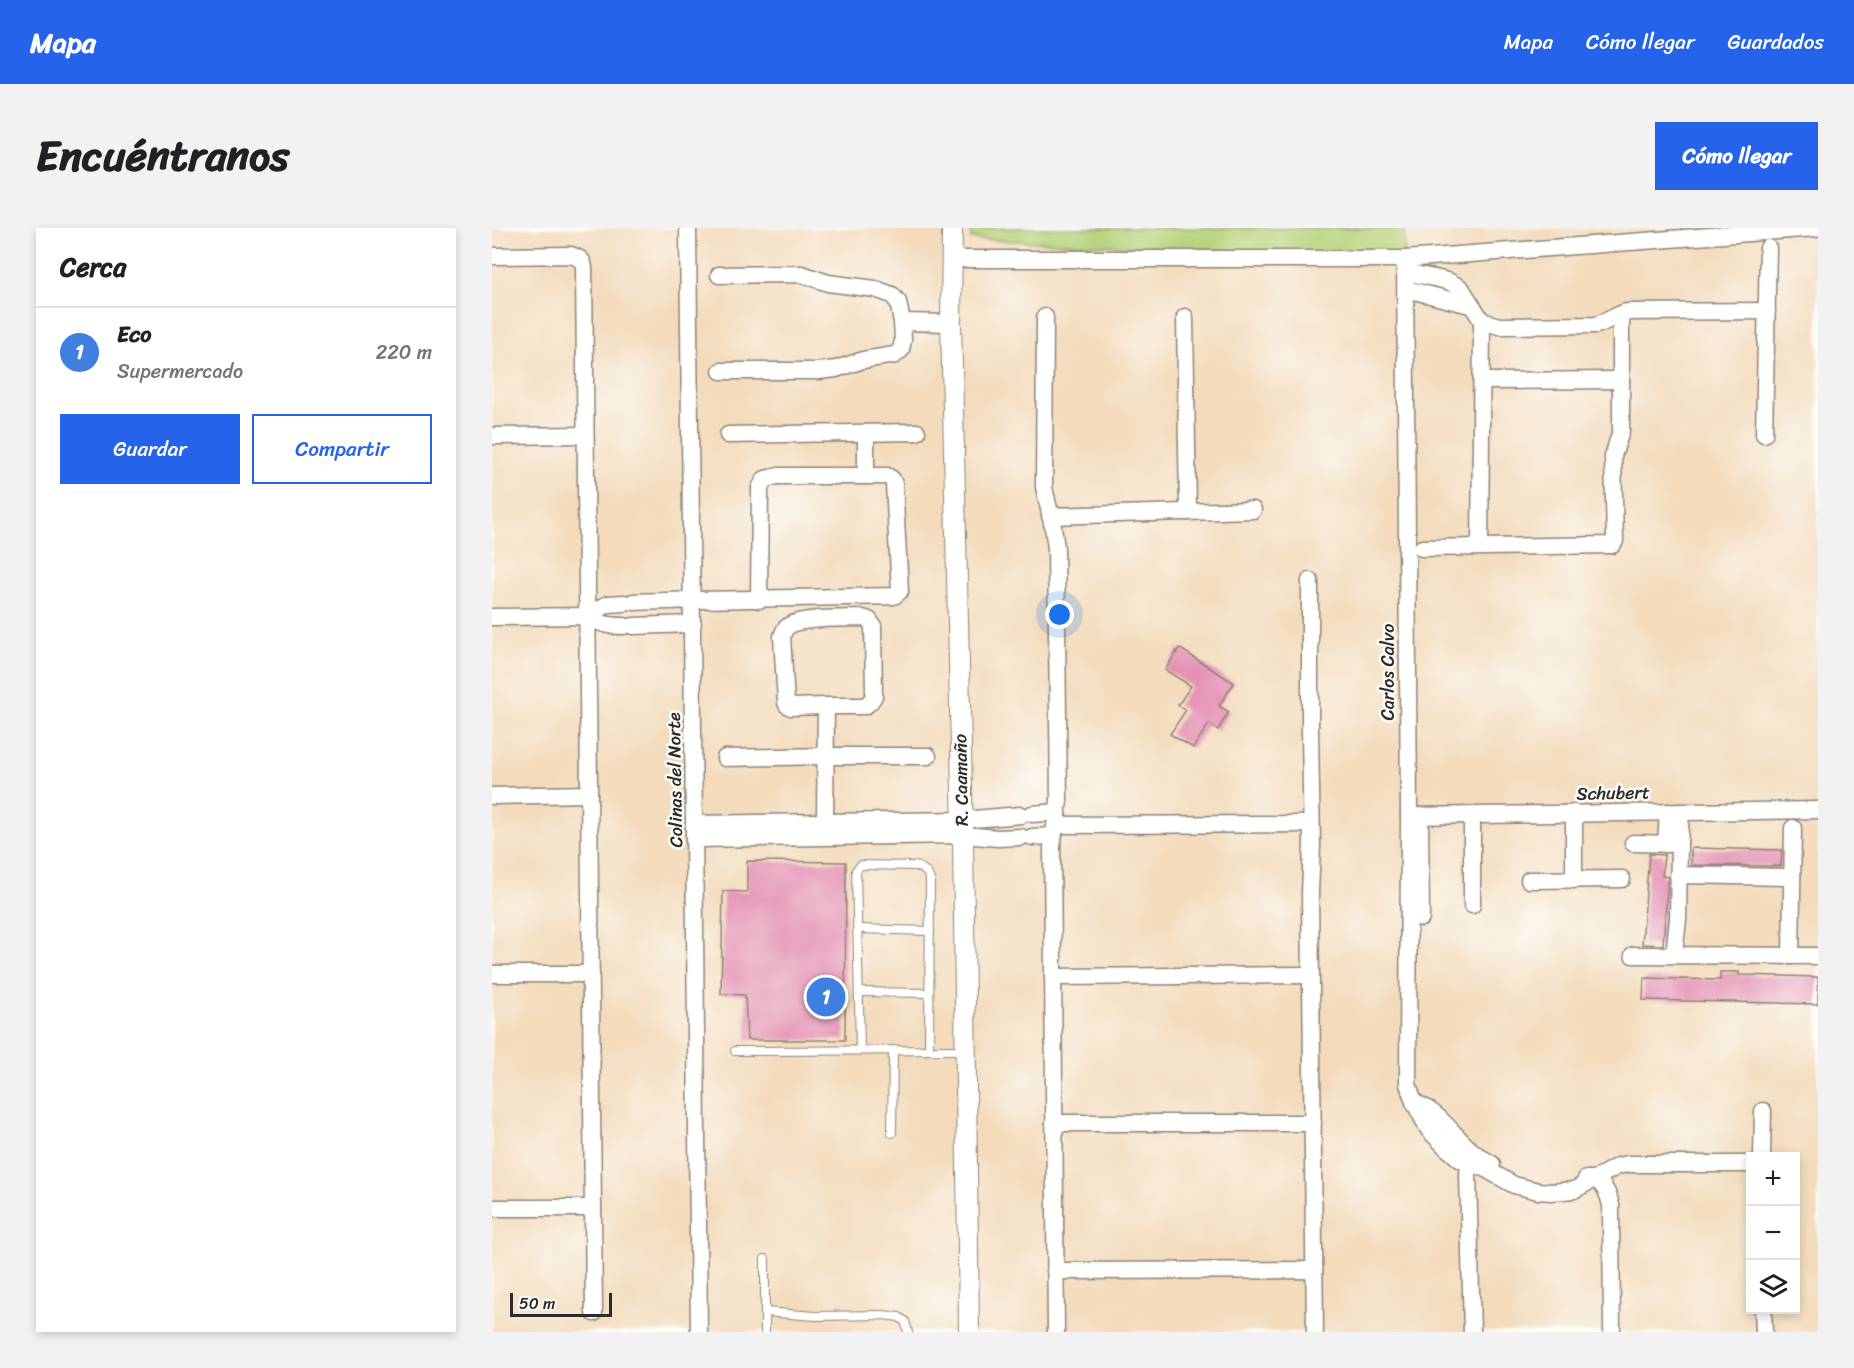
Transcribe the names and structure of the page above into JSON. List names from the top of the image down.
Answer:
{
  "streets": {
    "street": [
      "Carlos Calvo",
      "Colinas del Norte",
      "R. Caamaño",
      "Schubert"
    ]
  },
  "crossings": [
    ["Carlos Calvo", "Schubert"]
  ],
  "scale_bar": "50 m",
  "page": {
    "header": "Mapa",
    "nav": ["Mapa", "Cómo llegar", "Guardados"],
    "title": "Encuéntranos",
    "buttons": [
      "Cómo llegar",
      ["Guardar", "Compartir"]
    ],
    "heading": "Cerca",
    "list": [
      {
        "mark": "1",
        "name": "Eco",
        "note": "Supermercado",
        "value": "220 m"
      }
    ],
    "pins": "1",
    "map_buttons": ["+", "−"],
    "scale": "50 m"
  }
}
